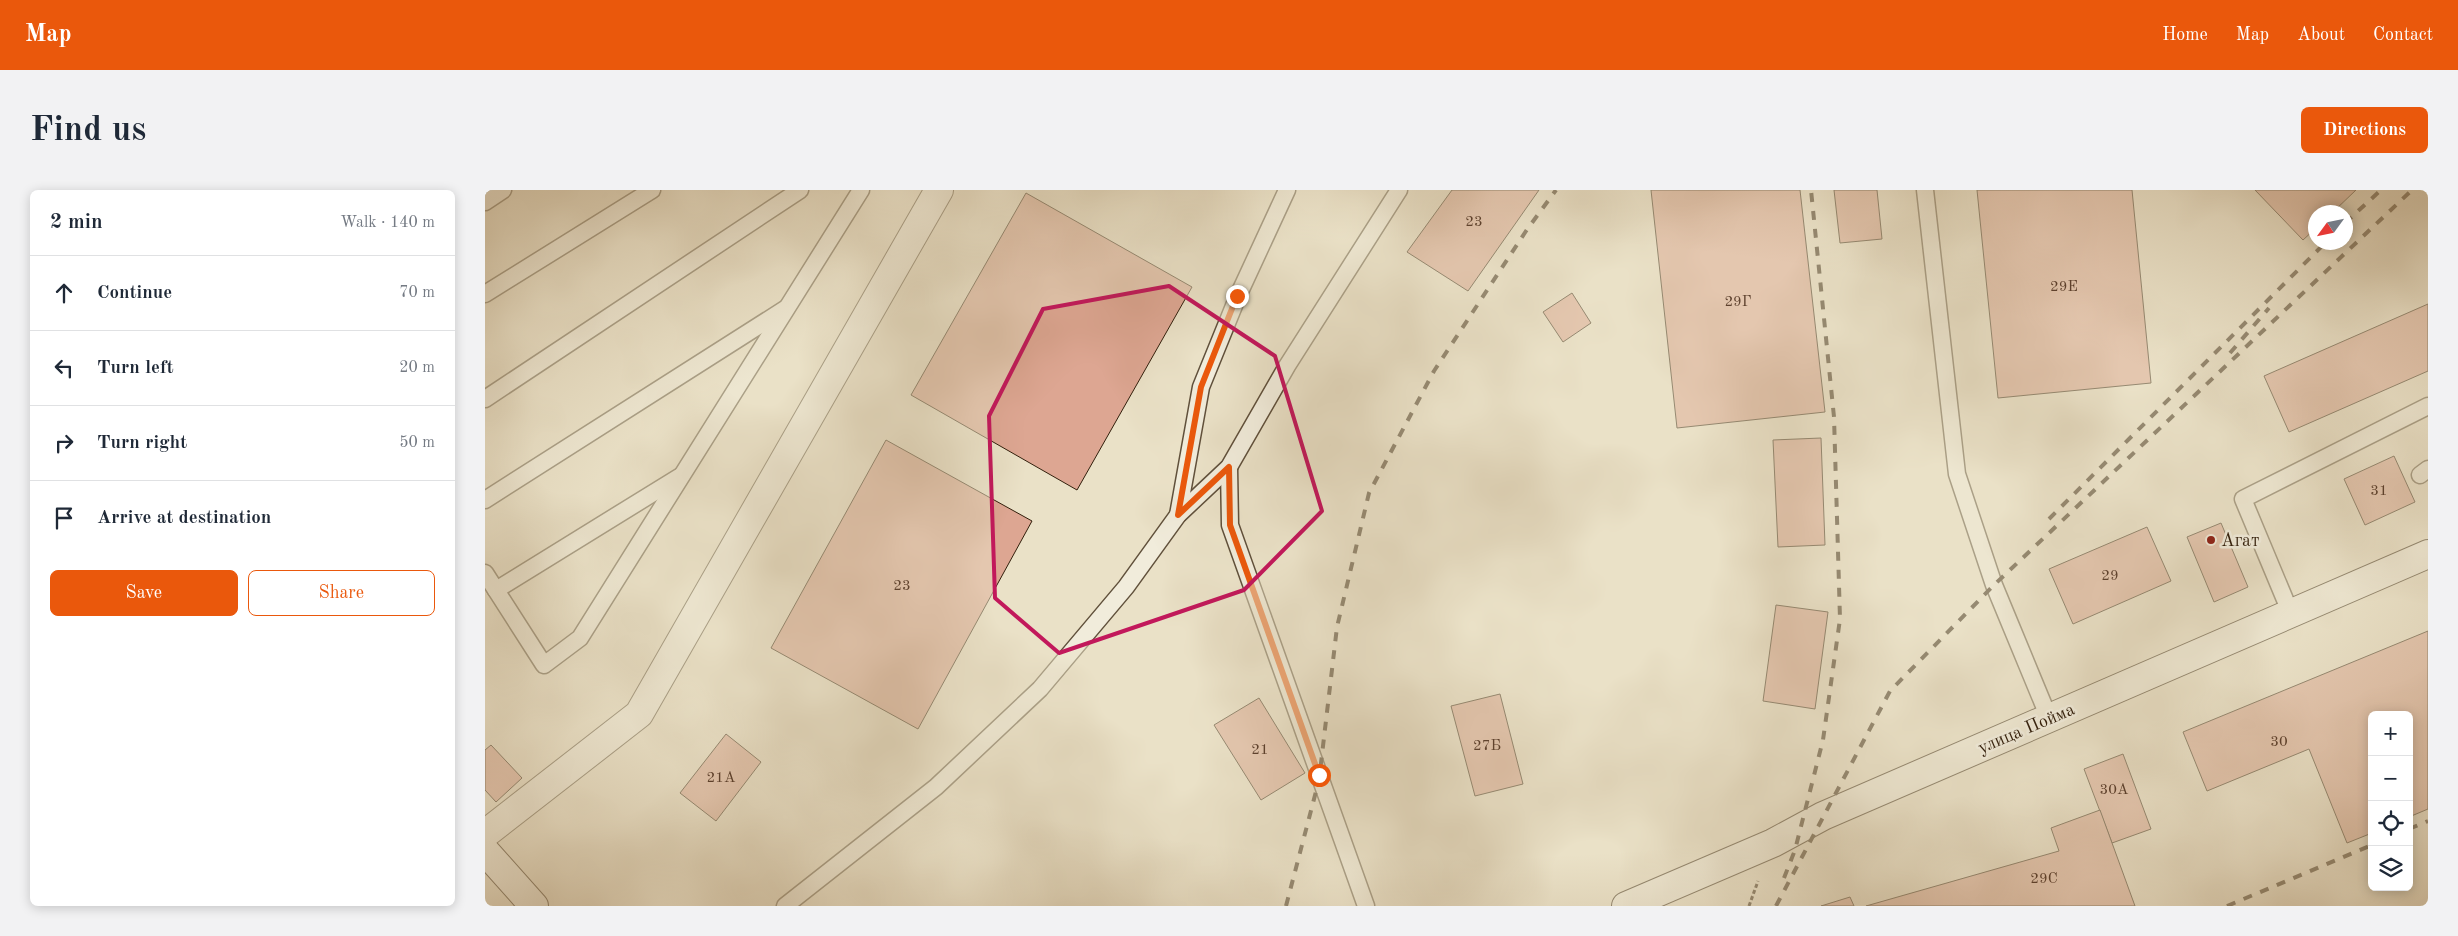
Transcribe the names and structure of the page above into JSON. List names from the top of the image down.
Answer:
{
  "streets": {
    "main road": ["улица Пойма"]
  },
  "places": ["Агат"],
  "house_numbers": [
    "23",
    "29Е",
    "29Г",
    "31",
    "29",
    "23",
    "30",
    "27Б",
    "21",
    "21А",
    "30А",
    "29С"
  ],
  "north": "bottom left",
  "page": {
    "header": "Map",
    "nav": [
      "Home",
      "Map",
      "About",
      "Contact"
    ],
    "buttons": [
      "Directions",
      ["Save", "Share"]
    ],
    "title": "Find us",
    "heading": ["2 min", "Walk · 140 m"],
    "list": [
      ["Continue", "70 m"],
      ["Turn left", "20 m"],
      ["Turn right", "50 m"],
      "Arrive at destination"
    ],
    "map_buttons": ["+", "−"]
  }
}
